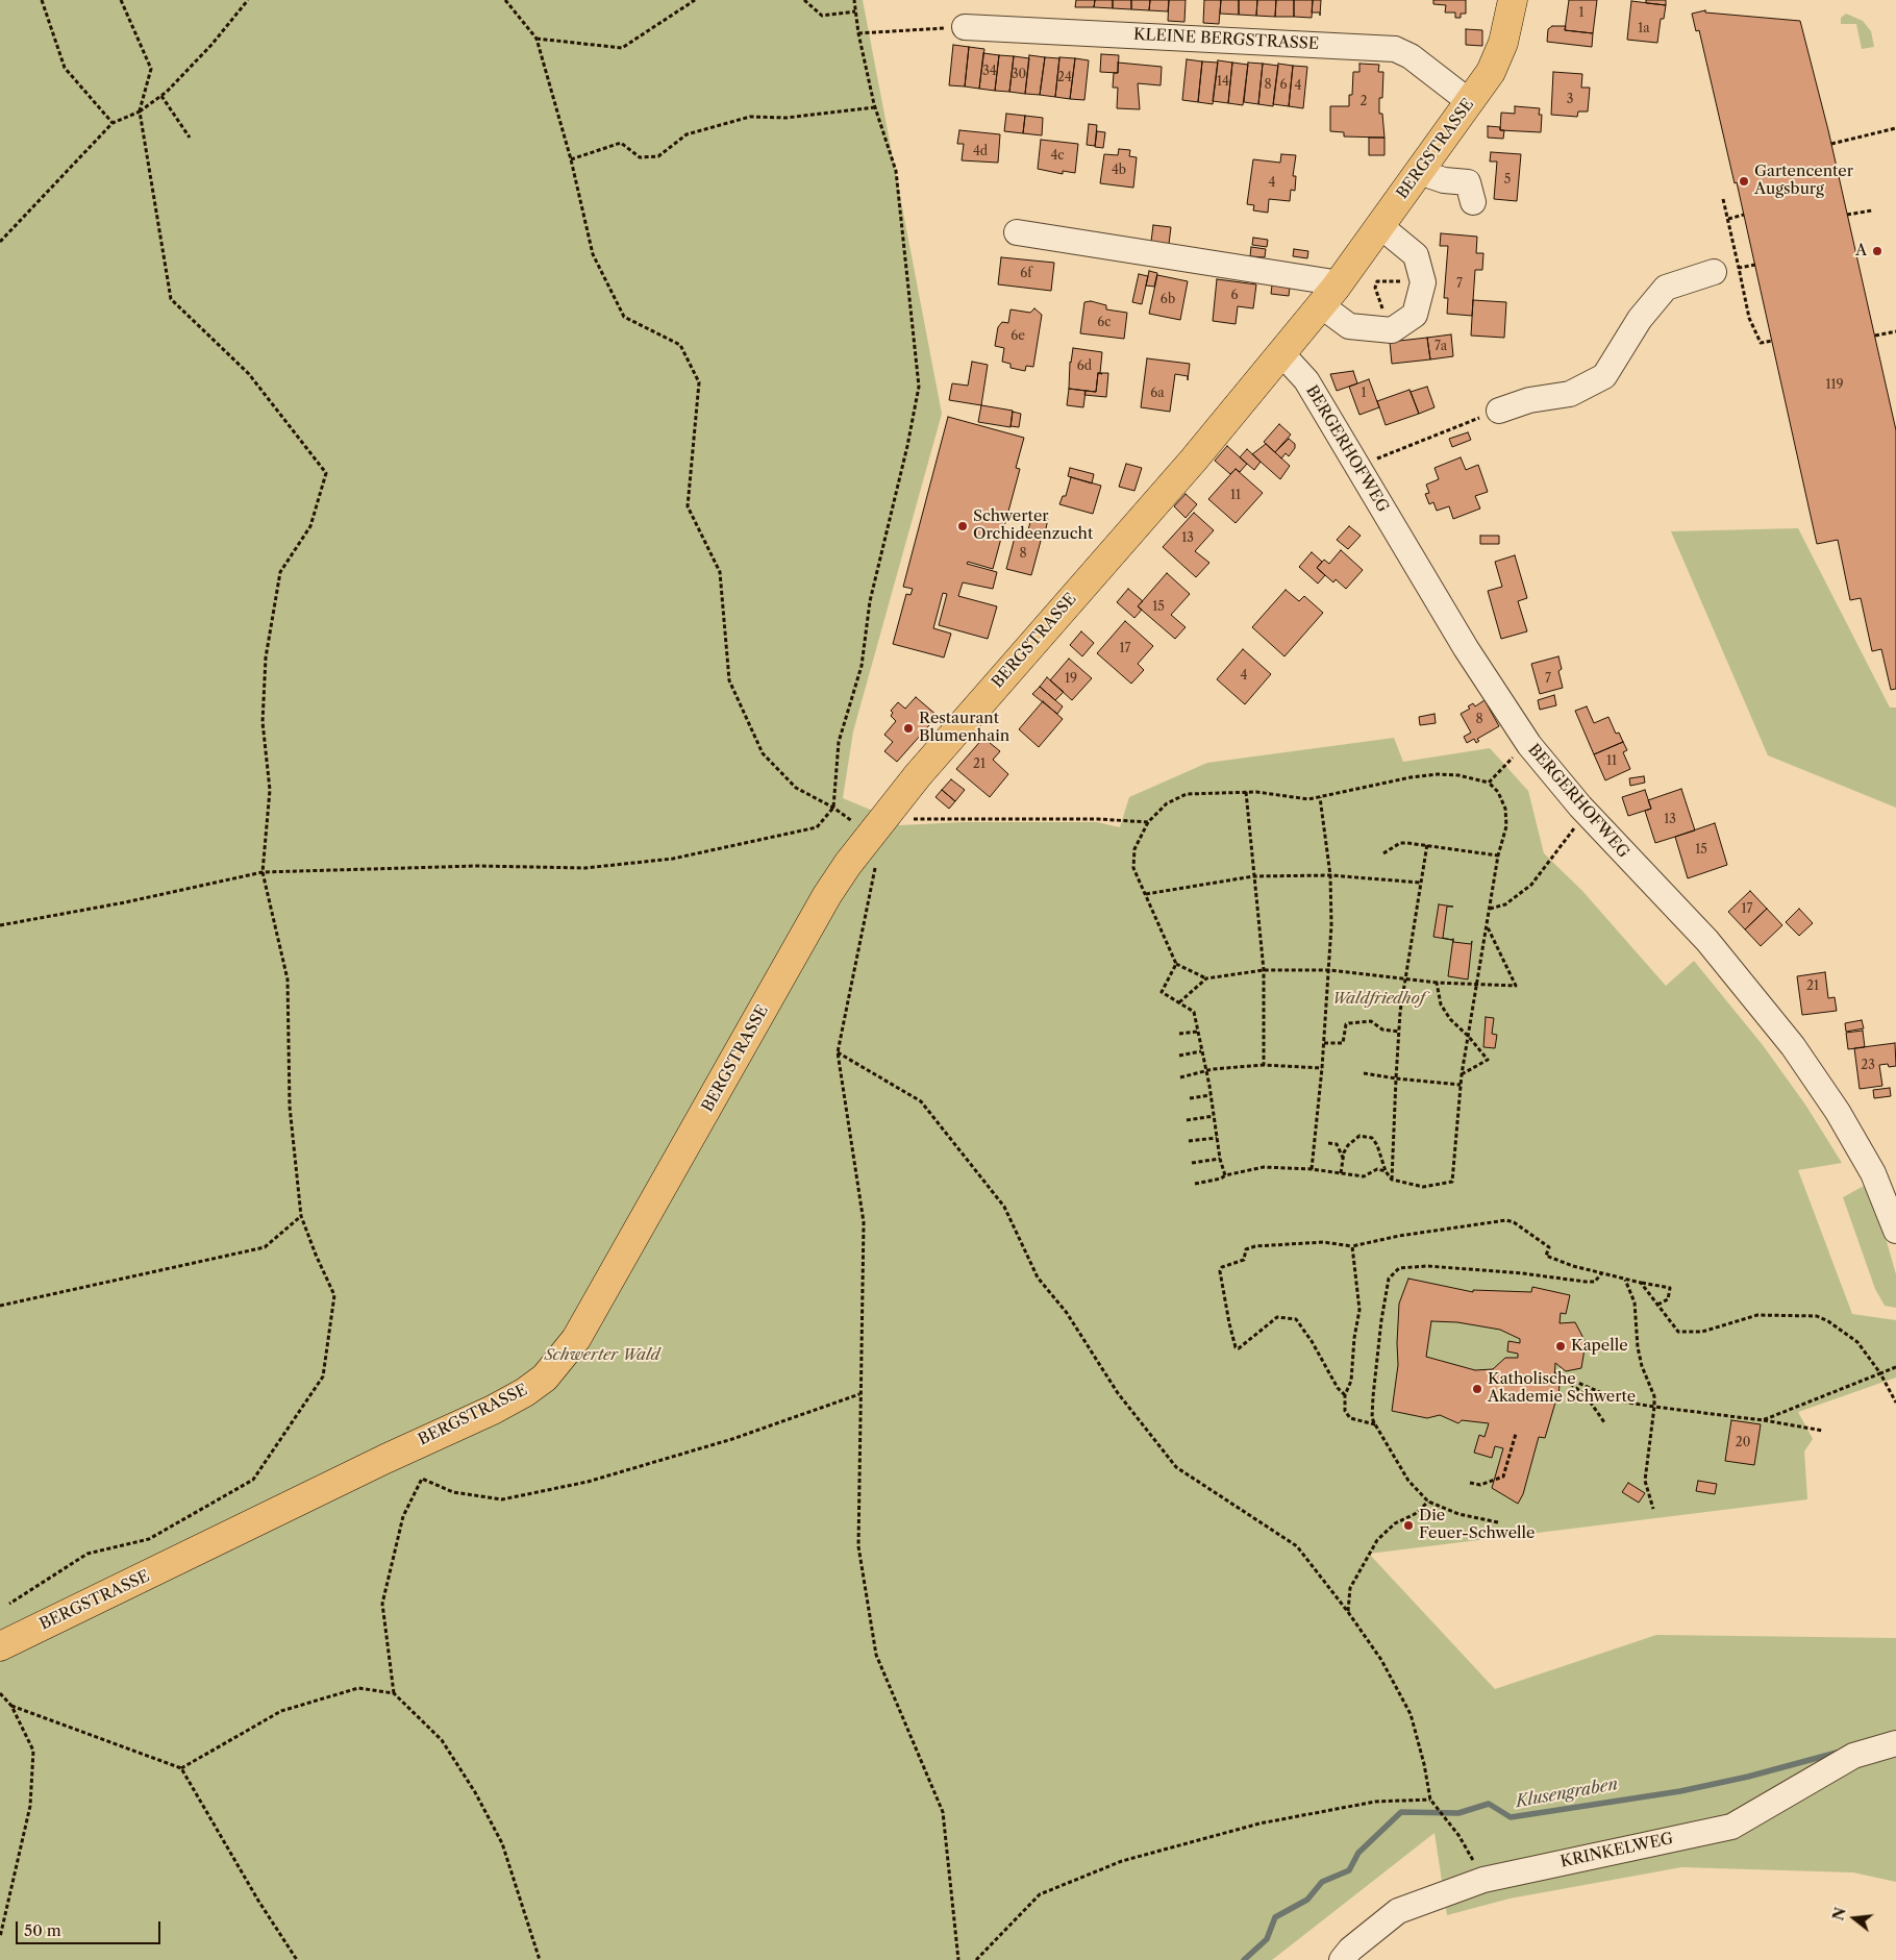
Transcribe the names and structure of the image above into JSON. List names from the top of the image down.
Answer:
{
  "streets": {
    "main road": ["BERGSTRASSE"],
    "street": ["KLEINE BERGSTRASSE", "BERGERHOFWEG", "KRINKELWEG"]
  },
  "crossings": [
    ["KLEINE BERGSTRASSE", "BERGSTRASSE"],
    ["BERGSTRASSE", "BERGERHOFWEG"]
  ],
  "water": ["Klusengraben"],
  "parks": ["Waldfriedhof", "Schwerter Wald"],
  "places": [
    "Gartencenter Augsburg",
    "A",
    "Schwerter Orchideenzucht",
    "Restaurant Blumenhain",
    "Kapelle",
    "Katholische Akademie Schwerte",
    "Die Feuer-Schwelle"
  ],
  "house_numbers": [
    "1",
    "1a",
    "34",
    "30",
    "24",
    "14",
    "8",
    "6",
    "4",
    "3",
    "2",
    "4d",
    "4c",
    "4b",
    "5",
    "4",
    "6f",
    "7",
    "6",
    "6b",
    "6c",
    "6e",
    "7a",
    "6d",
    "119",
    "6a",
    "1",
    "11",
    "13",
    "8",
    "15",
    "17",
    "4",
    "19",
    "7",
    "8",
    "11",
    "21",
    "13",
    "15",
    "17",
    "21",
    "23",
    "20"
  ],
  "scale_bar": "50 m",
  "north": "left"
}
